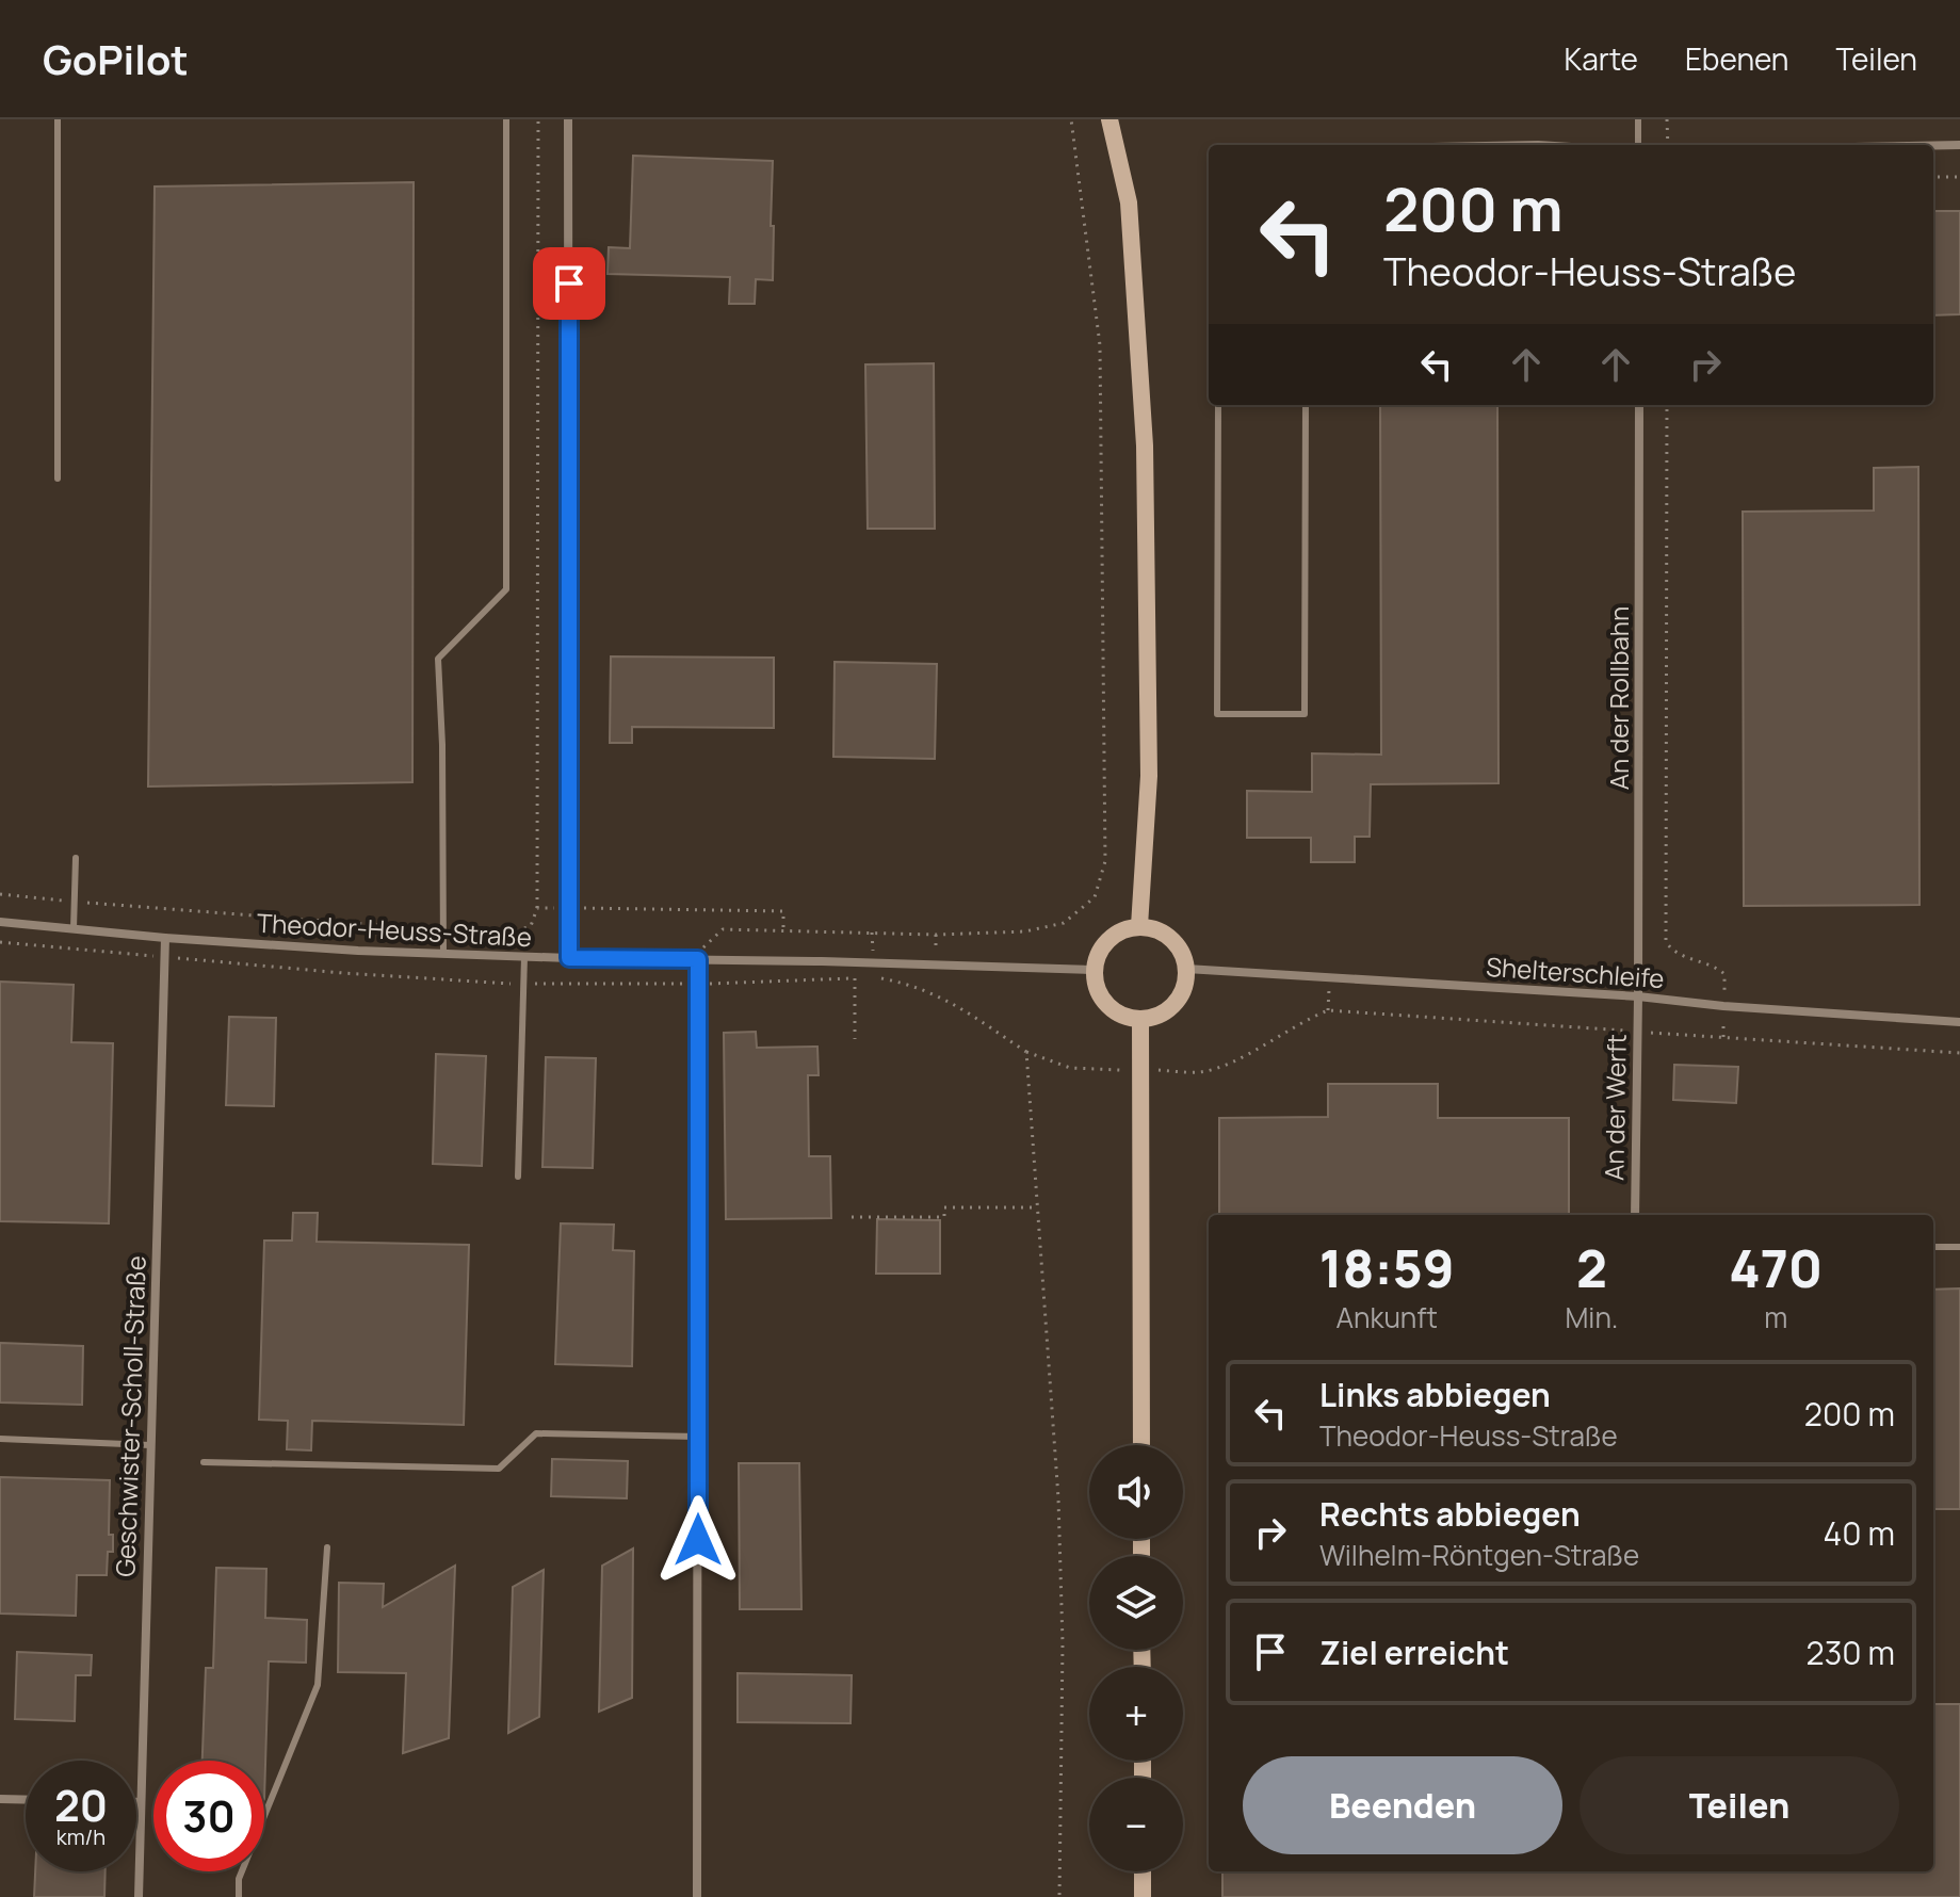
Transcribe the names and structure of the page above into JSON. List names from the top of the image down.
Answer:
{
  "streets": {
    "street": [
      "An der Rollbahn",
      "Theodor-Heuss-Straße",
      "Shelterschleife",
      "An der Werft",
      "Geschwister-Scholl-Straße"
    ]
  },
  "crossings": [
    ["An der Rollbahn", "Shelterschleife"],
    ["An der Rollbahn", "An der Werft"],
    ["Theodor-Heuss-Straße", "Shelterschleife"],
    ["Theodor-Heuss-Straße", "Geschwister-Scholl-Straße"],
    ["Shelterschleife", "An der Werft"]
  ],
  "page": {
    "header": "GoPilot",
    "nav": ["Karte", "Ebenen", "Teilen"],
    "turn": ["200 m", "Theodor-Heuss-Straße"],
    "eta": [
      "18:59",
      "Ankunft",
      "2",
      "Min.",
      "470",
      "m"
    ],
    "list": [
      {
        "name": "Links abbiegen",
        "note": "Theodor-Heuss-Straße",
        "value": "200 m"
      },
      {
        "name": "Rechts abbiegen",
        "note": "Wilhelm-Röntgen-Straße",
        "value": "40 m"
      },
      {
        "name": "Ziel erreicht",
        "value": "230 m"
      }
    ],
    "map_buttons": ["+", "−"],
    "buttons": ["Beenden", "Teilen"],
    "speed": "20 km/h",
    "limit": "30"
  }
}
